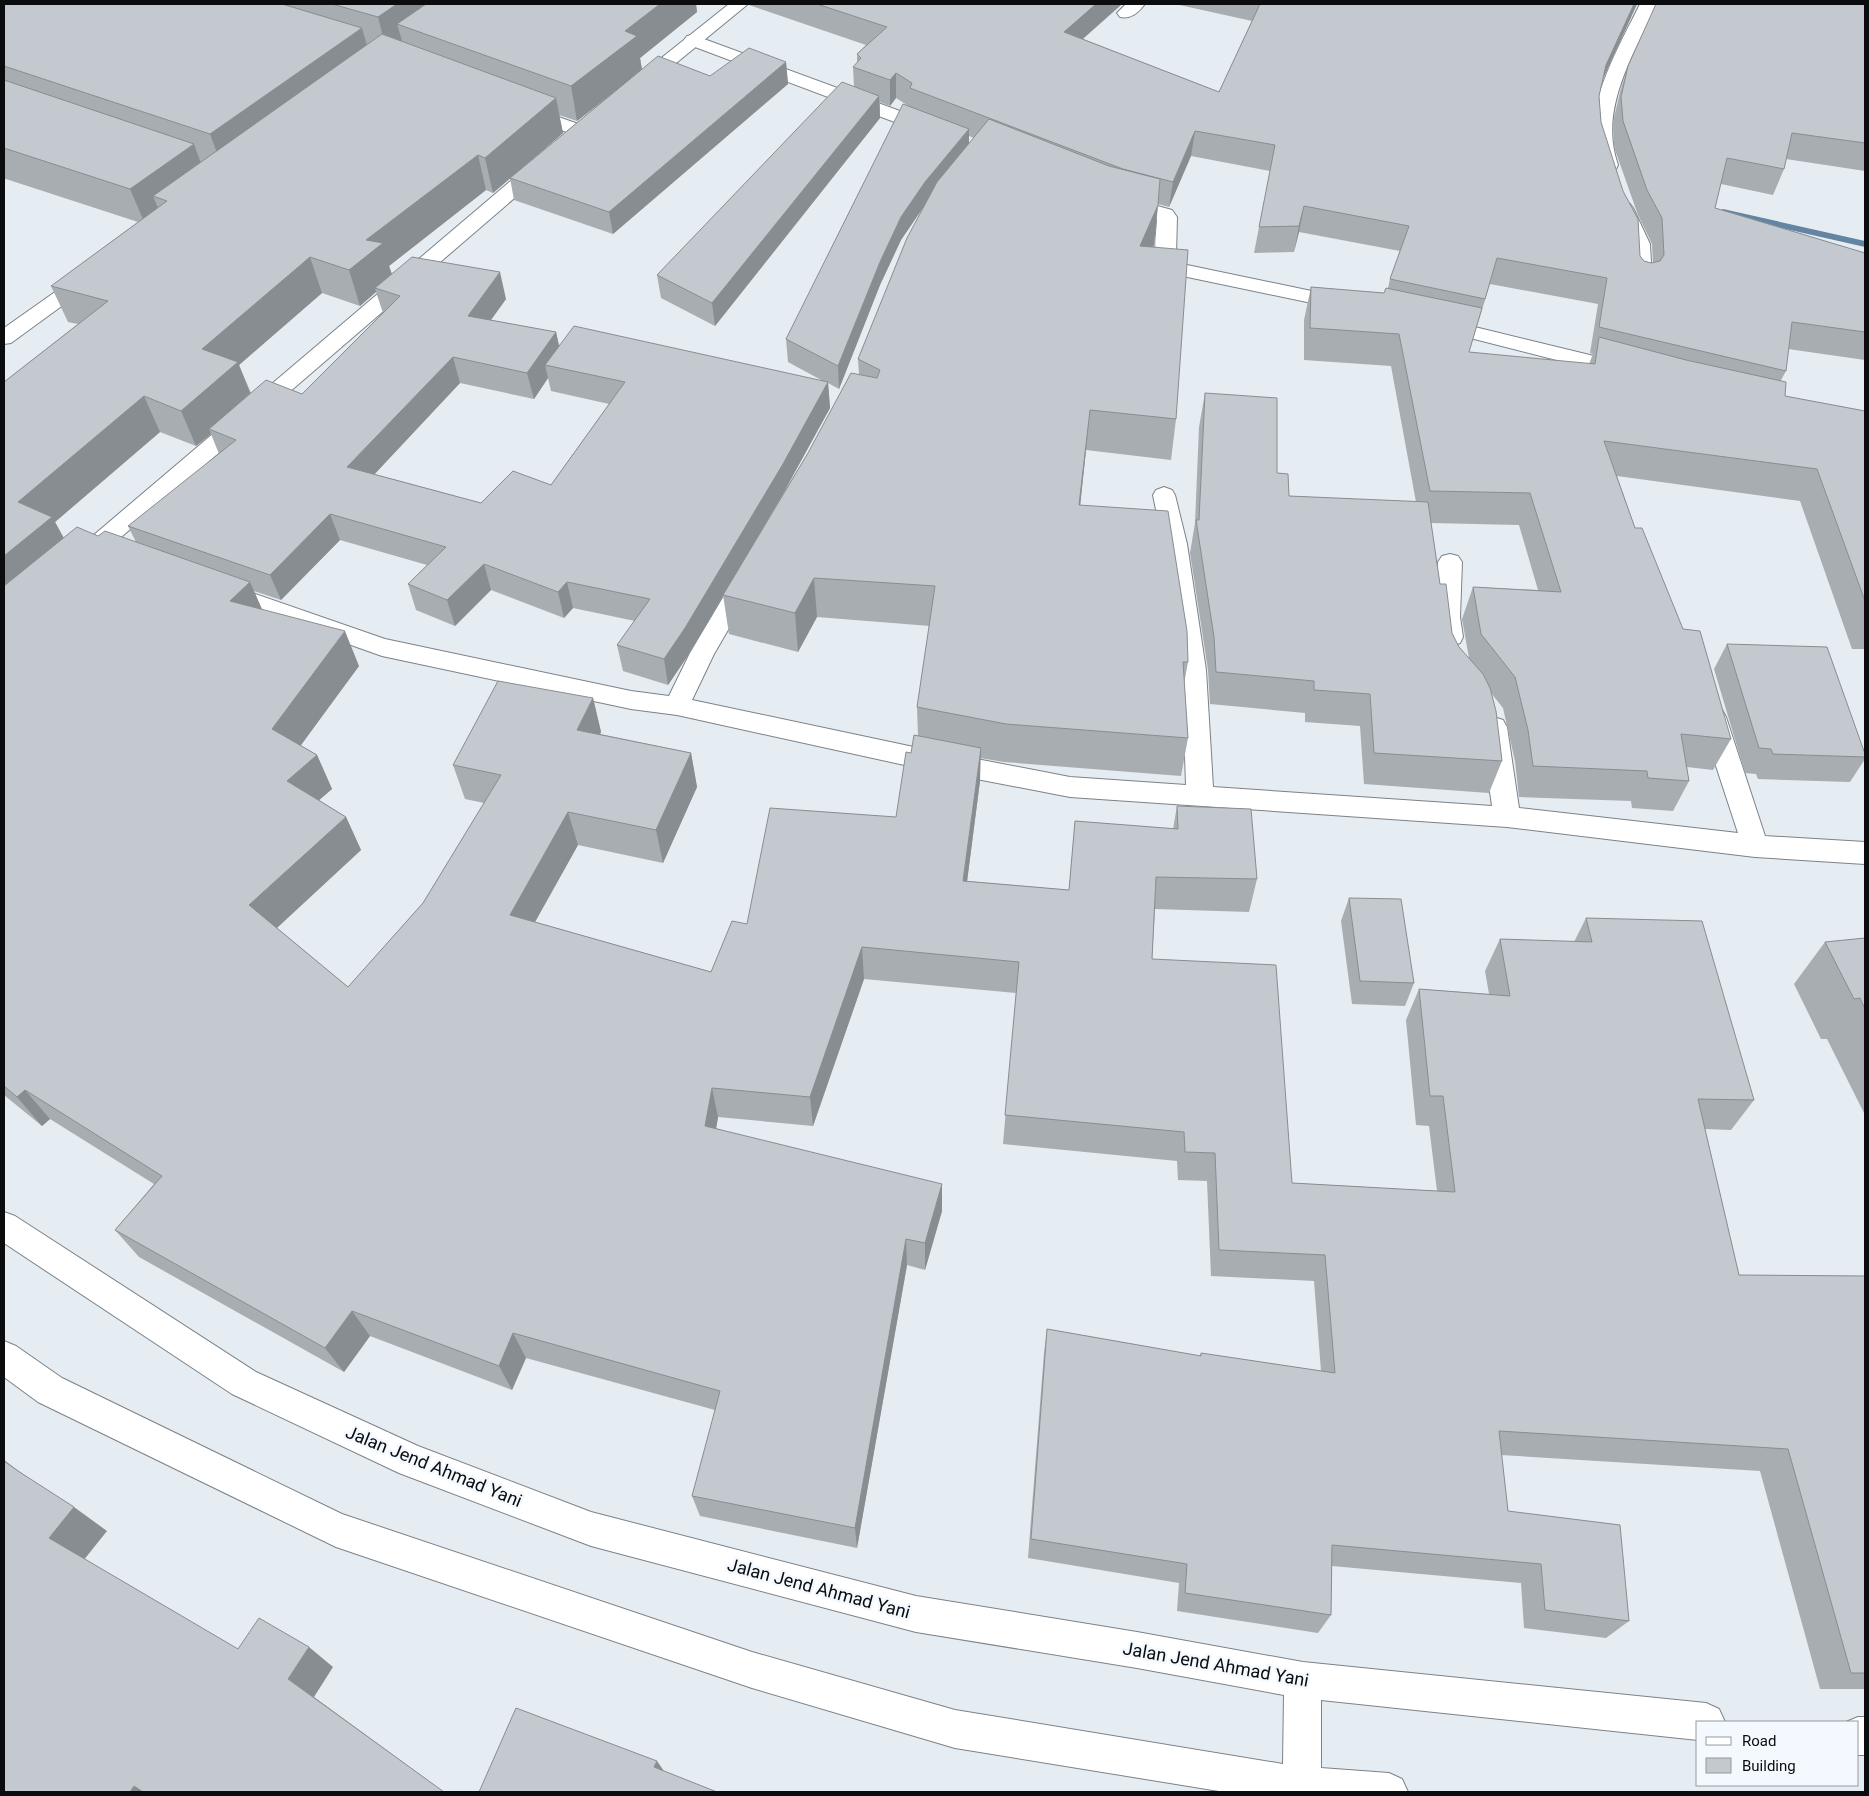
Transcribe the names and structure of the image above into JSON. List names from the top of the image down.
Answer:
{
  "streets": {
    "street": ["Jalan Jend Ahmad Yani"]
  },
  "legend": ["Road", "Building"]
}
